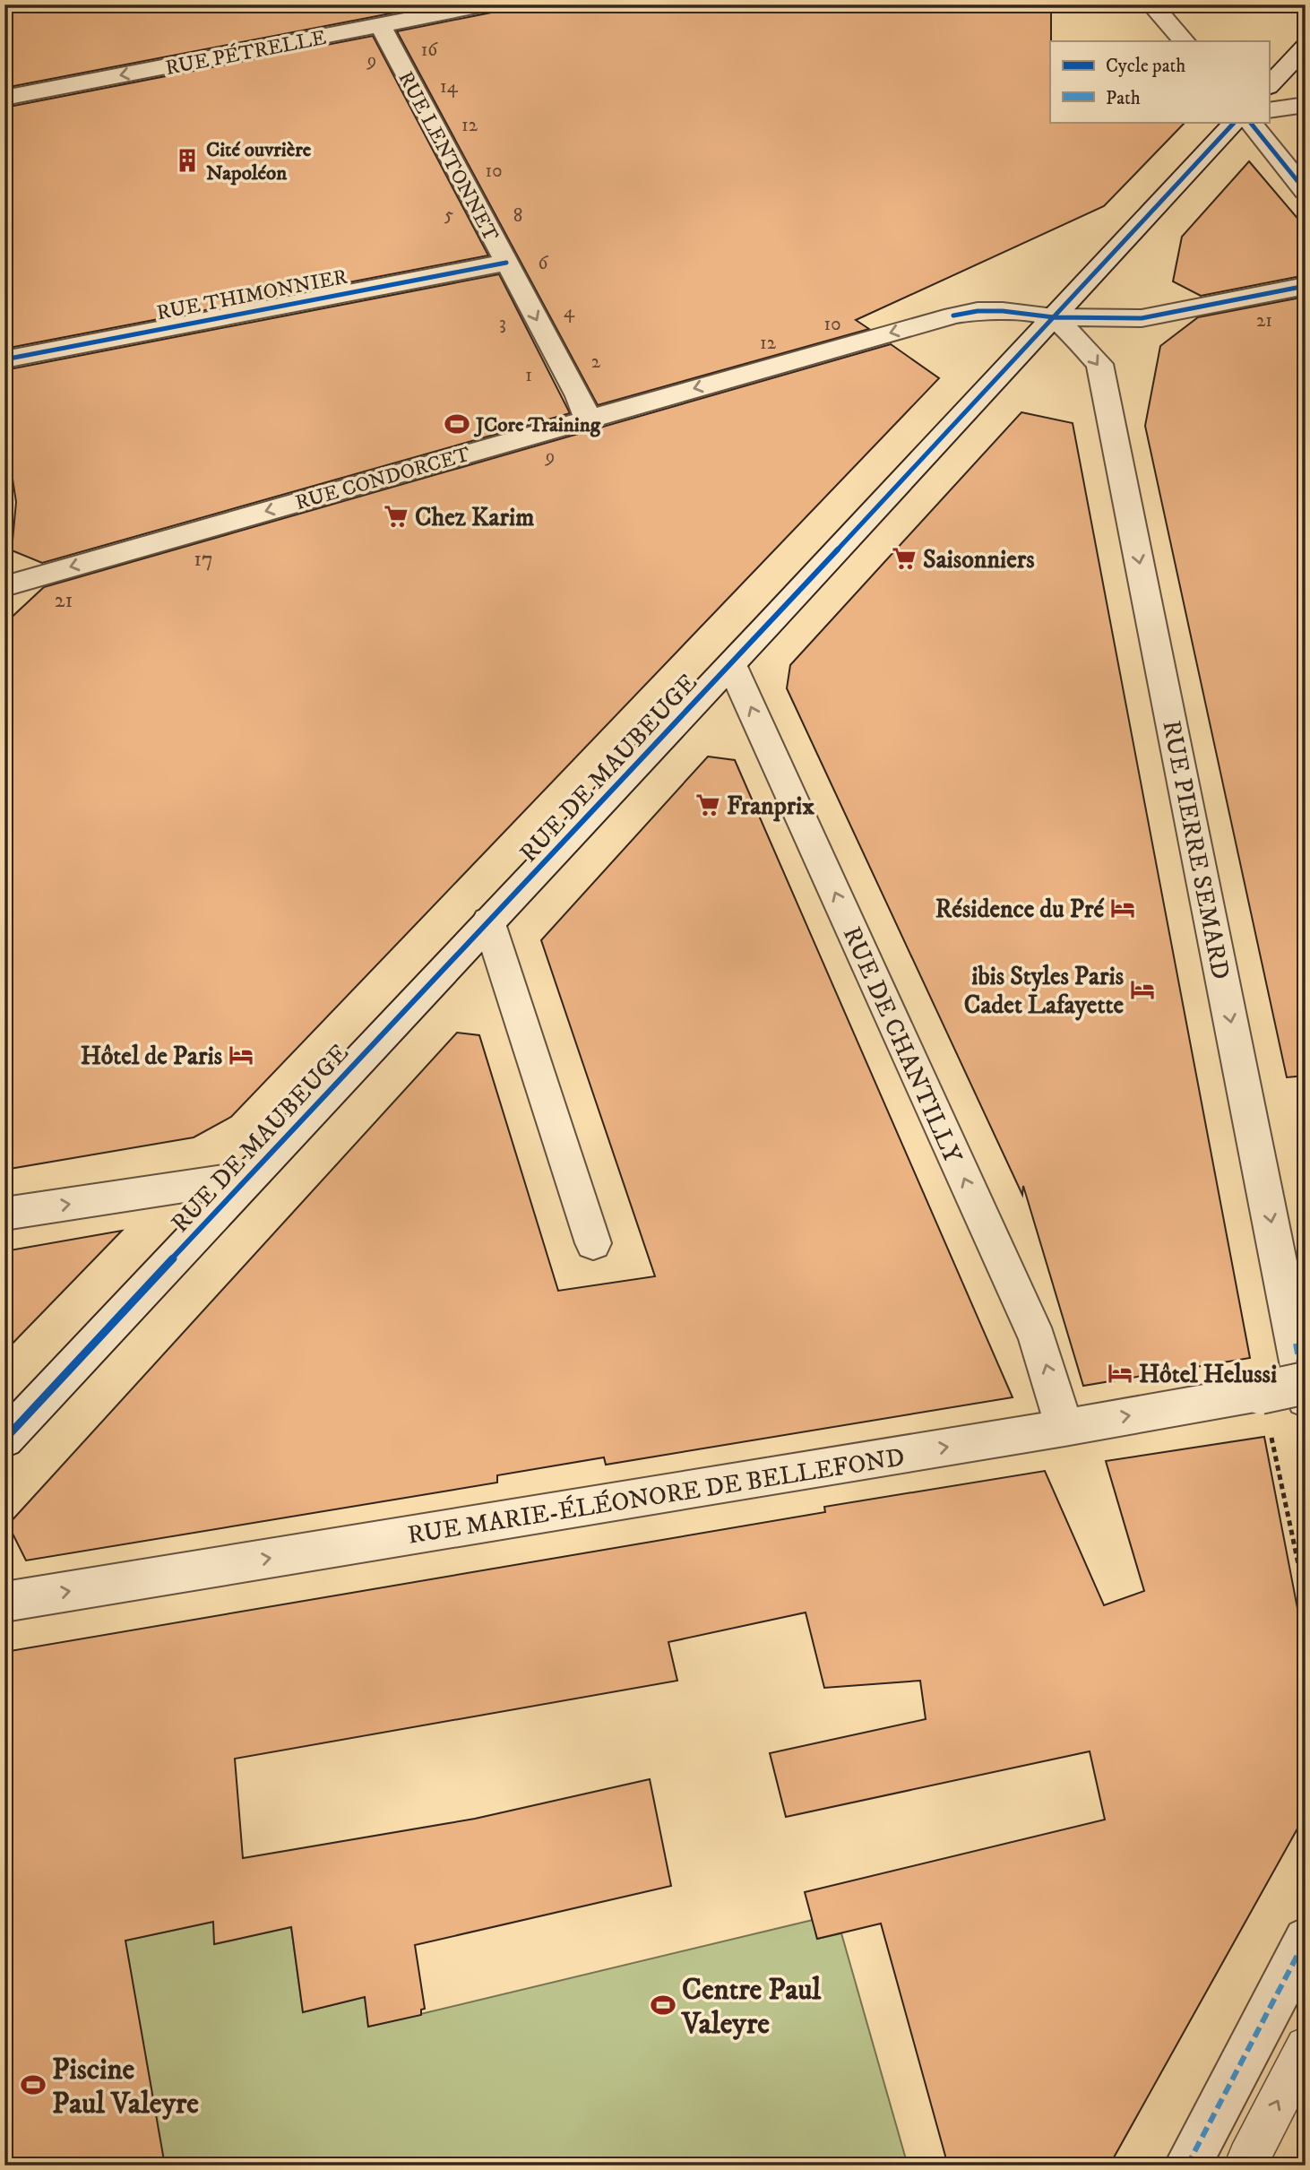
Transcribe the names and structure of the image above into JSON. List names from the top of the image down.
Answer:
{
  "streets": {
    "street": [
      "RUE PÉTRELLE",
      "RUE LENTONNET",
      "RUE THIMONNIER",
      "RUE CONDORCET",
      "RUE DE MAUBEUGE",
      "RUE PIERRE SEMARD",
      "RUE DE CHANTILLY",
      "RUE MARIE-ÉLÉONORE DE BELLEFOND"
    ]
  },
  "crossings": [
    ["RUE PÉTRELLE", "RUE LENTONNET"],
    ["RUE LENTONNET", "RUE THIMONNIER"],
    ["RUE LENTONNET", "RUE CONDORCET"],
    ["RUE CONDORCET", "RUE DE MAUBEUGE"],
    ["RUE CONDORCET", "RUE PIERRE SEMARD"],
    ["RUE DE MAUBEUGE", "RUE PIERRE SEMARD"],
    ["RUE DE MAUBEUGE", "RUE DE CHANTILLY"],
    ["RUE DE CHANTILLY", "RUE MARIE-ÉLÉONORE DE BELLEFOND"]
  ],
  "one_way": [
    "RUE PÉTRELLE",
    "RUE LENTONNET",
    "RUE CONDORCET",
    "RUE PIERRE SEMARD",
    "RUE DE CHANTILLY",
    "RUE MARIE-ÉLÉONORE DE BELLEFOND"
  ],
  "places": {
    "building": ["Cité ouvrière Napoléon"],
    "sports": ["JCore Training", "Centre Paul Valeyre", "Piscine Paul Valeyre"],
    "supermarket": ["Chez Karim", "Saisonniers", "Franprix"],
    "hotel": [
      "Résidence du Pré",
      "ibis Styles Paris Cadet Lafayette",
      "Hôtel de Paris",
      "Hôtel Helussi"
    ]
  },
  "house_numbers": [
    "16",
    "9",
    "14",
    "12",
    "10",
    "5",
    "8",
    "6",
    "4",
    "21",
    "3",
    "10",
    "12",
    "2",
    "1",
    "9",
    "17",
    "21"
  ],
  "legend": ["Cycle path", "Path"]
}
